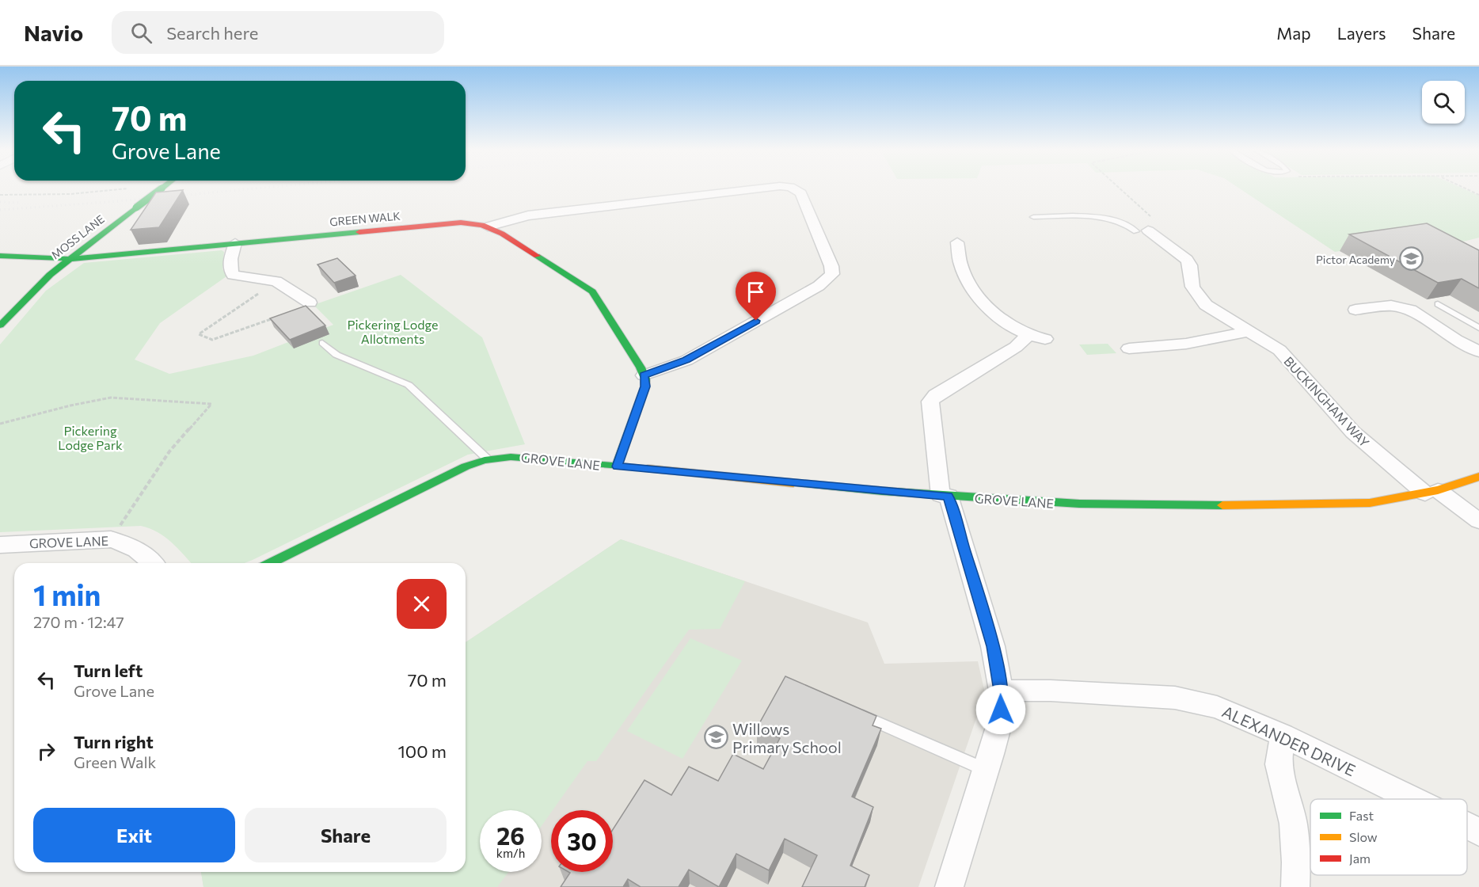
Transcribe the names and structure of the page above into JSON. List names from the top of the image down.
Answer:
{
  "streets": {
    "street": [
      "GREEN WALK",
      "MOSS LANE",
      "BUCKINGHAM WAY",
      "GROVE LANE",
      "ALEXANDER DRIVE"
    ]
  },
  "crossings": [
    ["GREEN WALK", "MOSS LANE"],
    ["BUCKINGHAM WAY", "GROVE LANE"]
  ],
  "parks": ["Pickering Lodge Allotments", "Pickering Lodge Park"],
  "places": {
    "school or university": ["Pictor Academy", "Willows Primary School"]
  },
  "legend": ["Fast", "Slow", "Jam"],
  "page": {
    "header": "Navio",
    "search": "Search here",
    "nav": ["Map", "Layers", "Share"],
    "turn": ["70 m", "Grove Lane"],
    "heading": ["1 min", "270 m · 12:47"],
    "list": [
      {
        "name": "Turn left",
        "note": "Grove Lane",
        "value": "70 m"
      },
      {
        "name": "Turn right",
        "note": "Green Walk",
        "value": "100 m"
      }
    ],
    "buttons": ["Exit", "Share"],
    "speed": "26 km/h",
    "limit": "30"
  }
}
